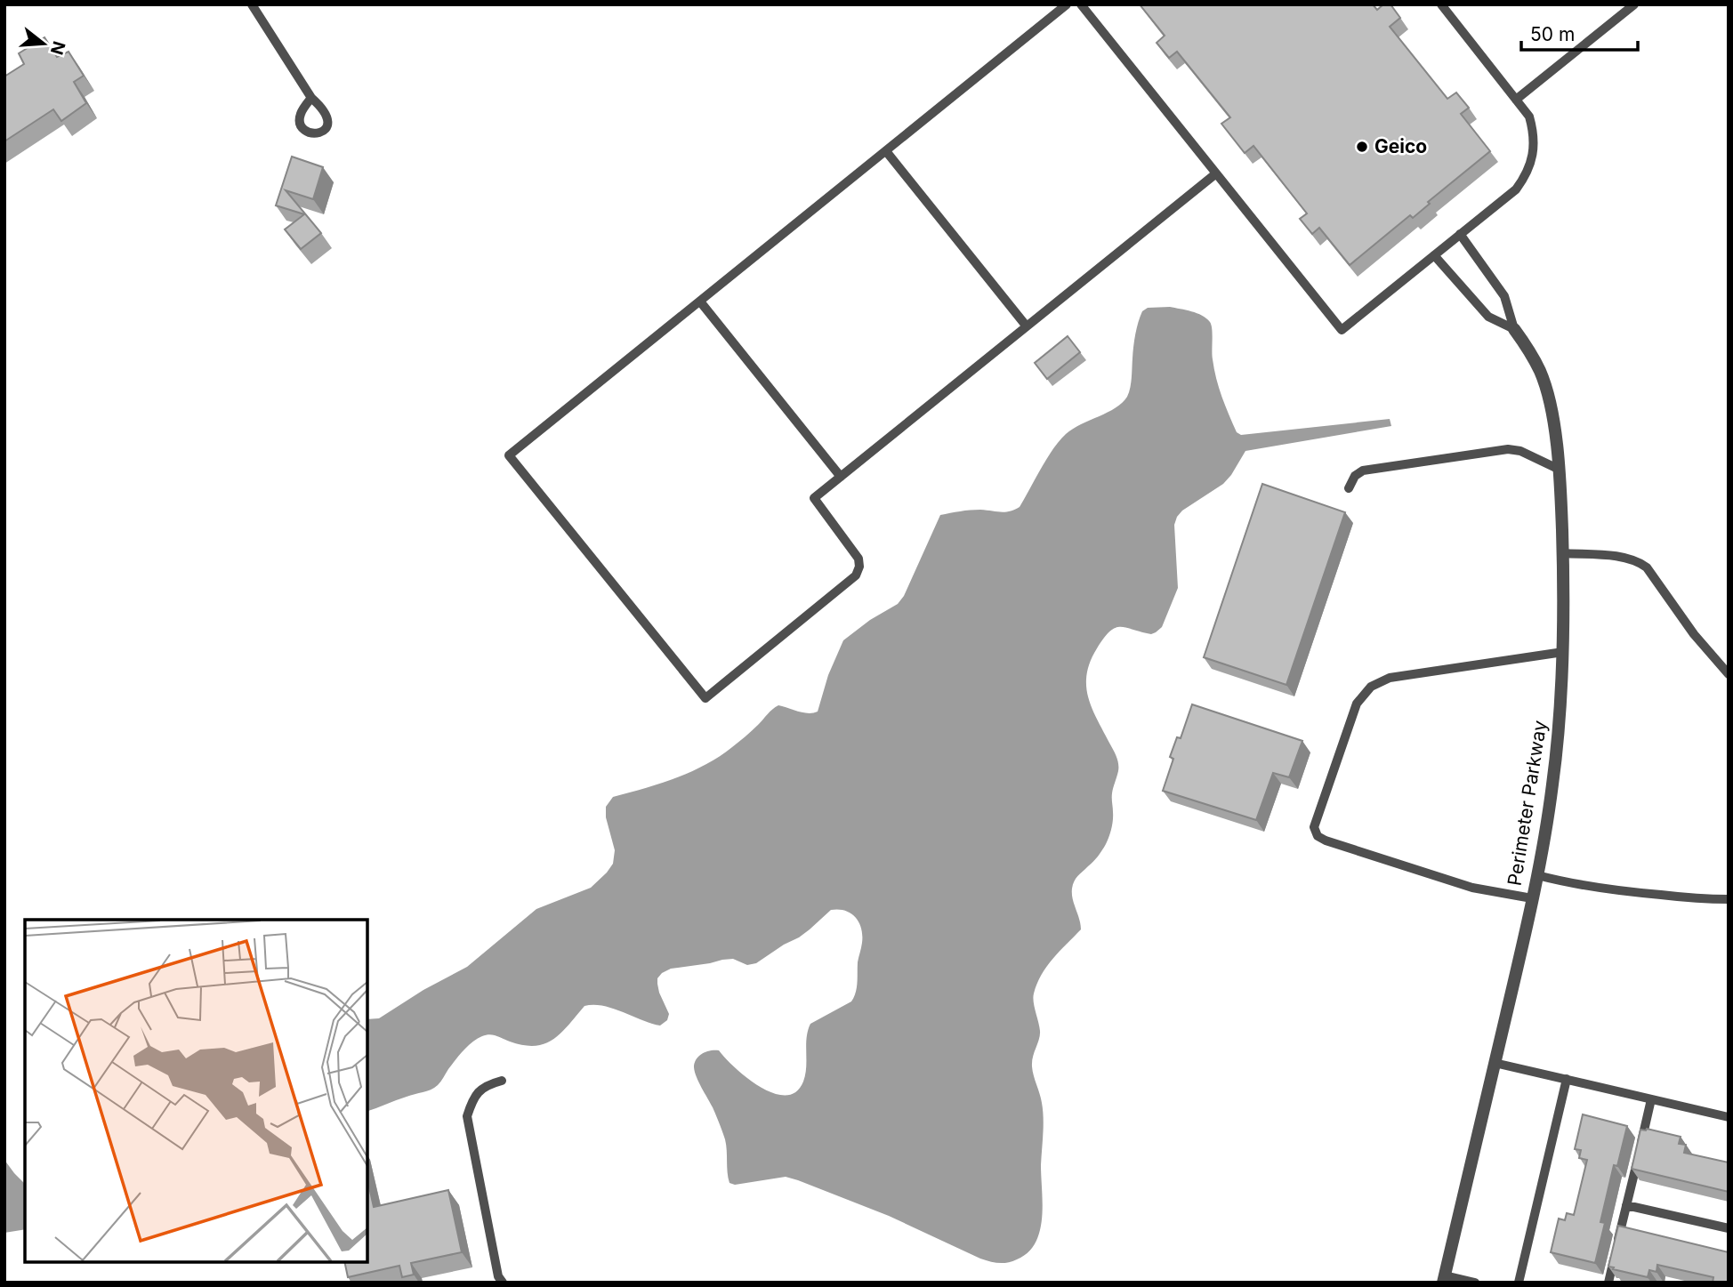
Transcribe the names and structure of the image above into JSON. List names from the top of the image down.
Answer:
{
  "streets": {
    "street": ["Perimeter Parkway"]
  },
  "places": ["Geico"],
  "scale_bar": "50 m",
  "north": "right"
}
